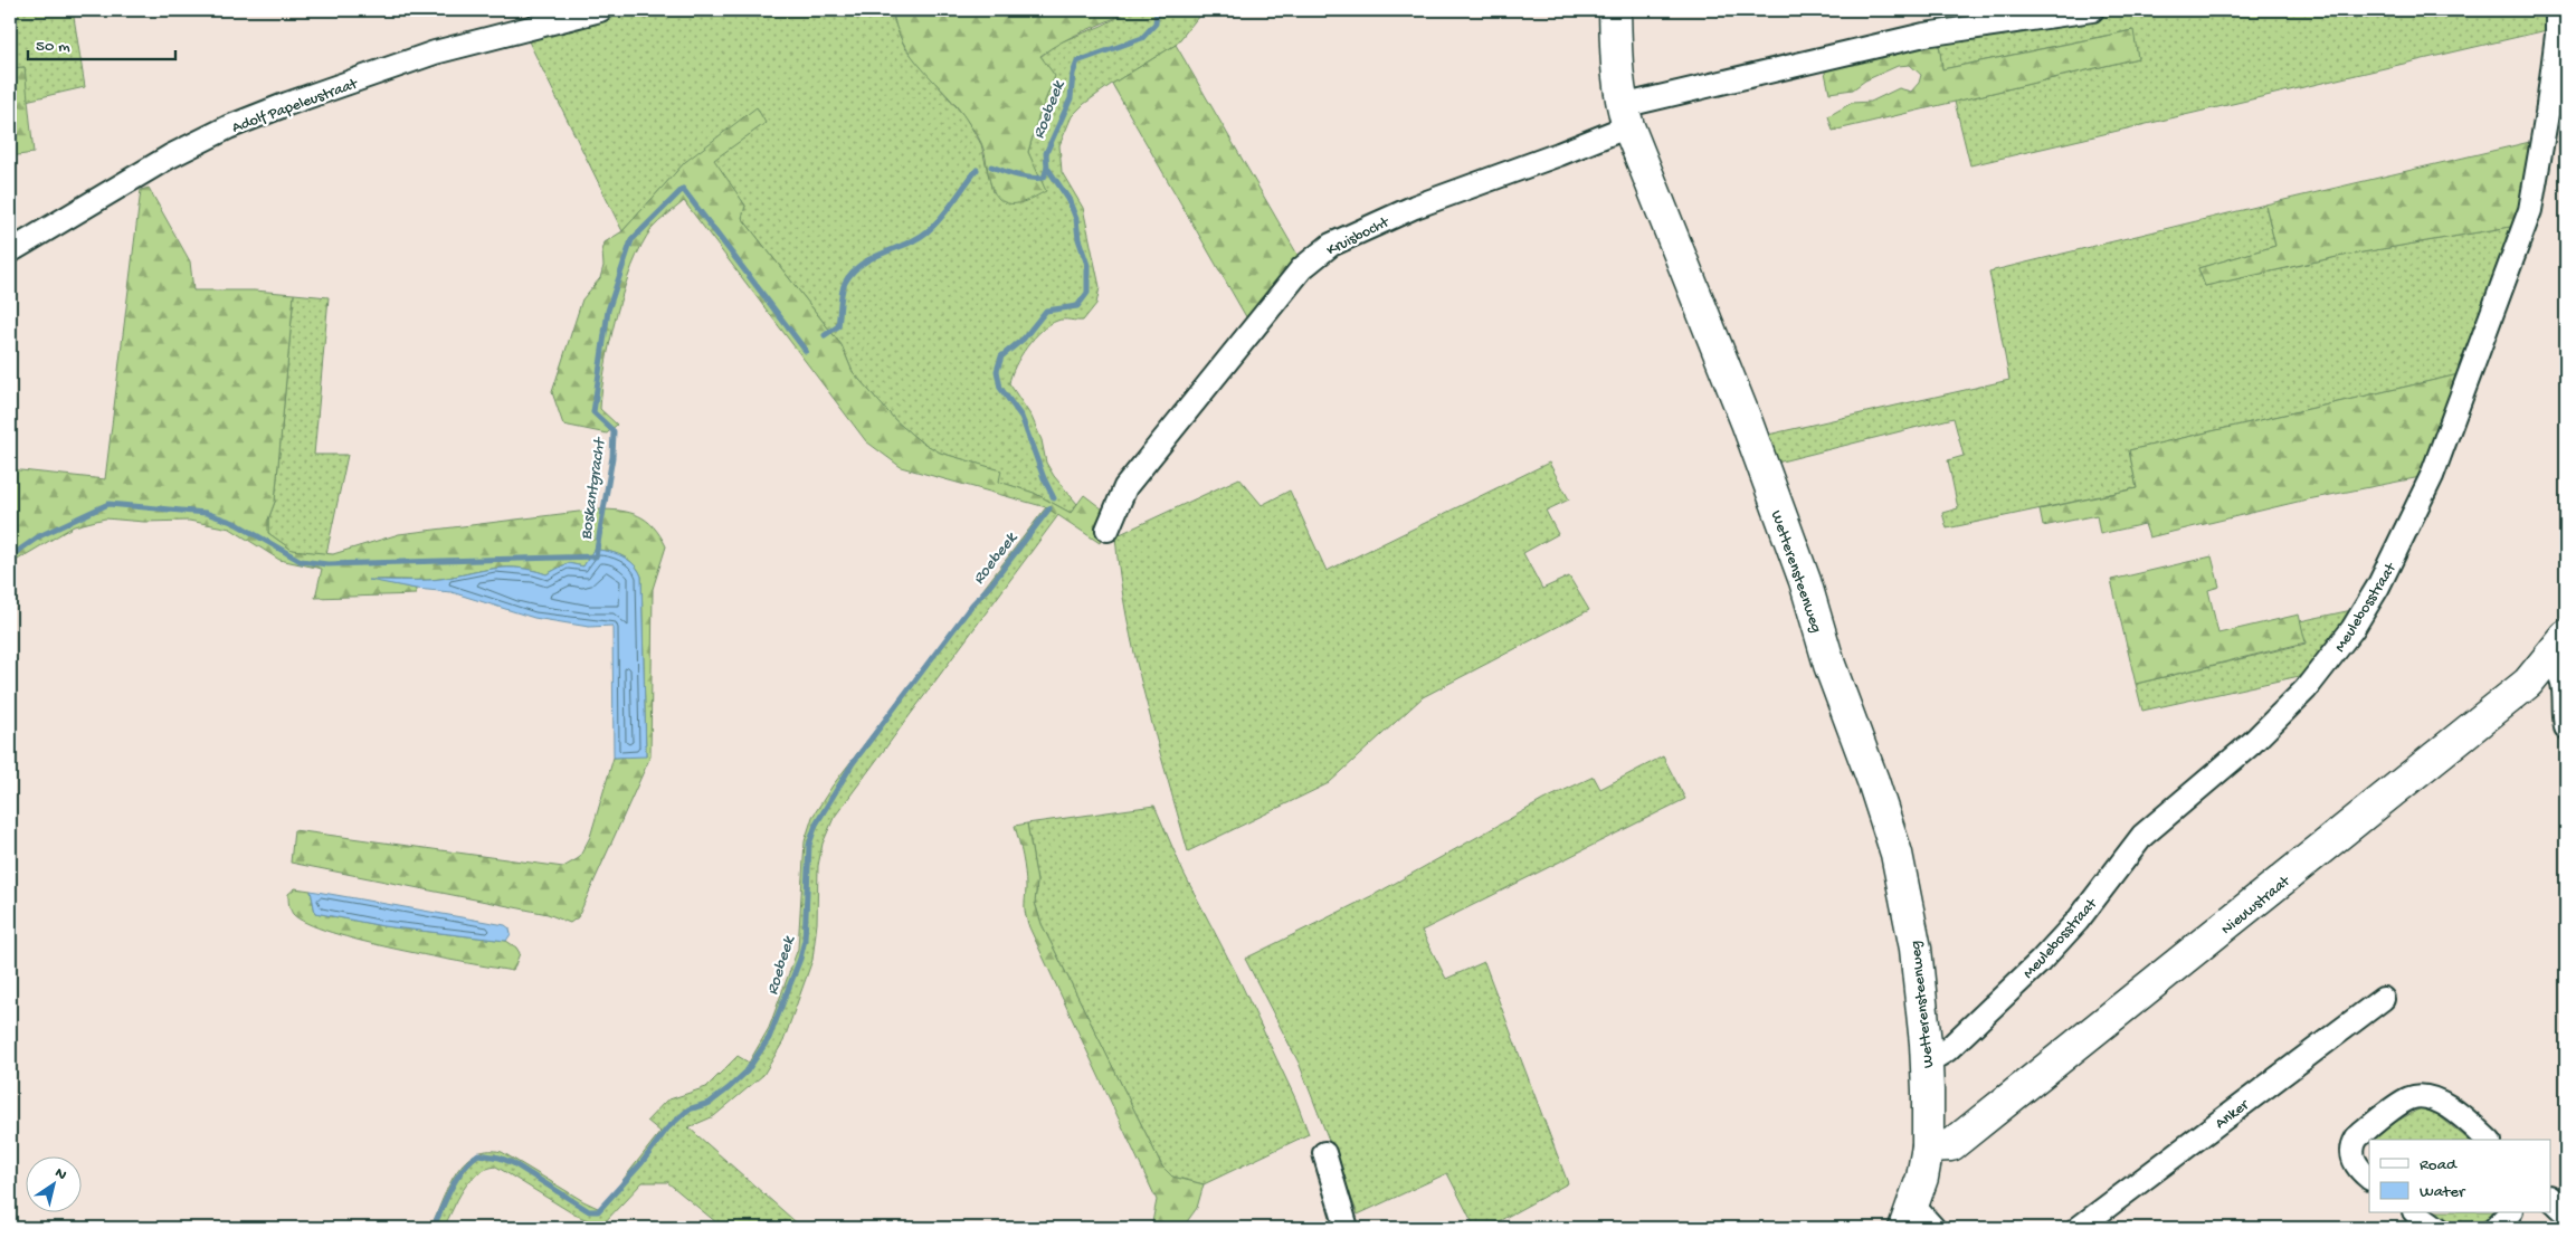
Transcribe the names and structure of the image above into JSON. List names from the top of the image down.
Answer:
{
  "streets": {
    "street": [
      "Adolf Papeleustraat",
      "Kruisbocht",
      "Wetterensteenweg",
      "Meulebosstraat",
      "Nieuwstraat",
      "Anker"
    ]
  },
  "crossings": [
    ["Kruisbocht", "Wetterensteenweg"],
    ["Wetterensteenweg", "Meulebosstraat"],
    ["Wetterensteenweg", "Nieuwstraat"]
  ],
  "water": ["Roebeek", "Boskantgracht"],
  "legend": ["Road", "Water"],
  "scale_bar": "50 m",
  "north": "top right"
}
